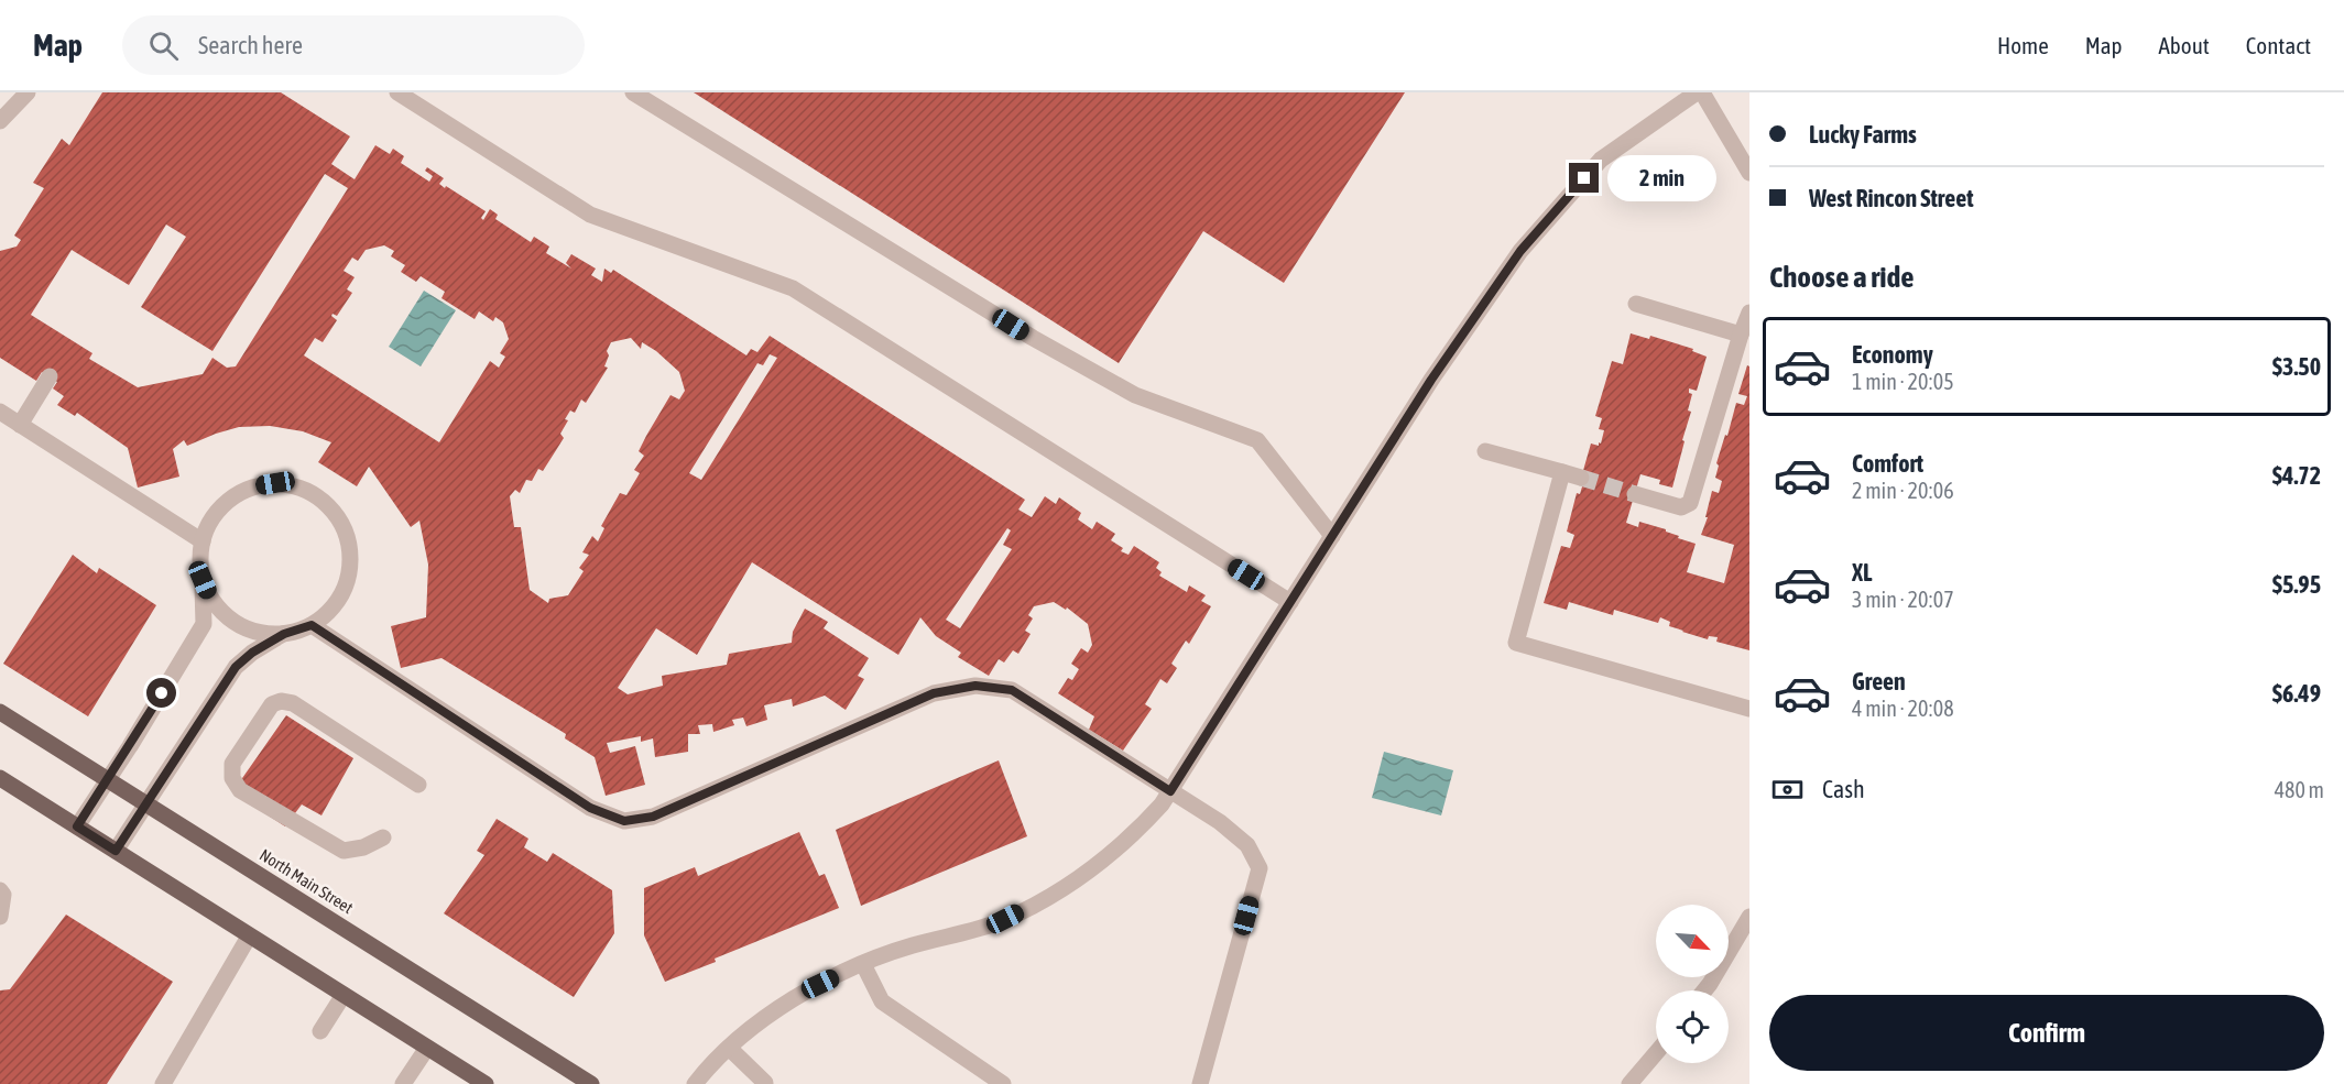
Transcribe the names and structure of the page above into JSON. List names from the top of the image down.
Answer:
{
  "streets": {
    "main road": ["North Main Street"]
  },
  "north": "bottom right",
  "page": {
    "header": "Map",
    "search": "Search here",
    "nav": [
      "Home",
      "Map",
      "About",
      "Contact"
    ],
    "banner": ["Lucky Farms", "West Rincon Street"],
    "bubble": "2 min",
    "heading": "Choose a ride",
    "list": [
      {
        "name": "Economy",
        "note": "1 min · 20:05",
        "value": "$3.50"
      },
      {
        "name": "Comfort",
        "note": "2 min · 20:06",
        "value": "$4.72"
      },
      {
        "name": "XL",
        "note": "3 min · 20:07",
        "value": "$5.95"
      },
      {
        "name": "Green",
        "note": "4 min · 20:08",
        "value": "$6.49"
      }
    ],
    "pay": ["Cash", "480 m"],
    "buttons": "Confirm"
  }
}
